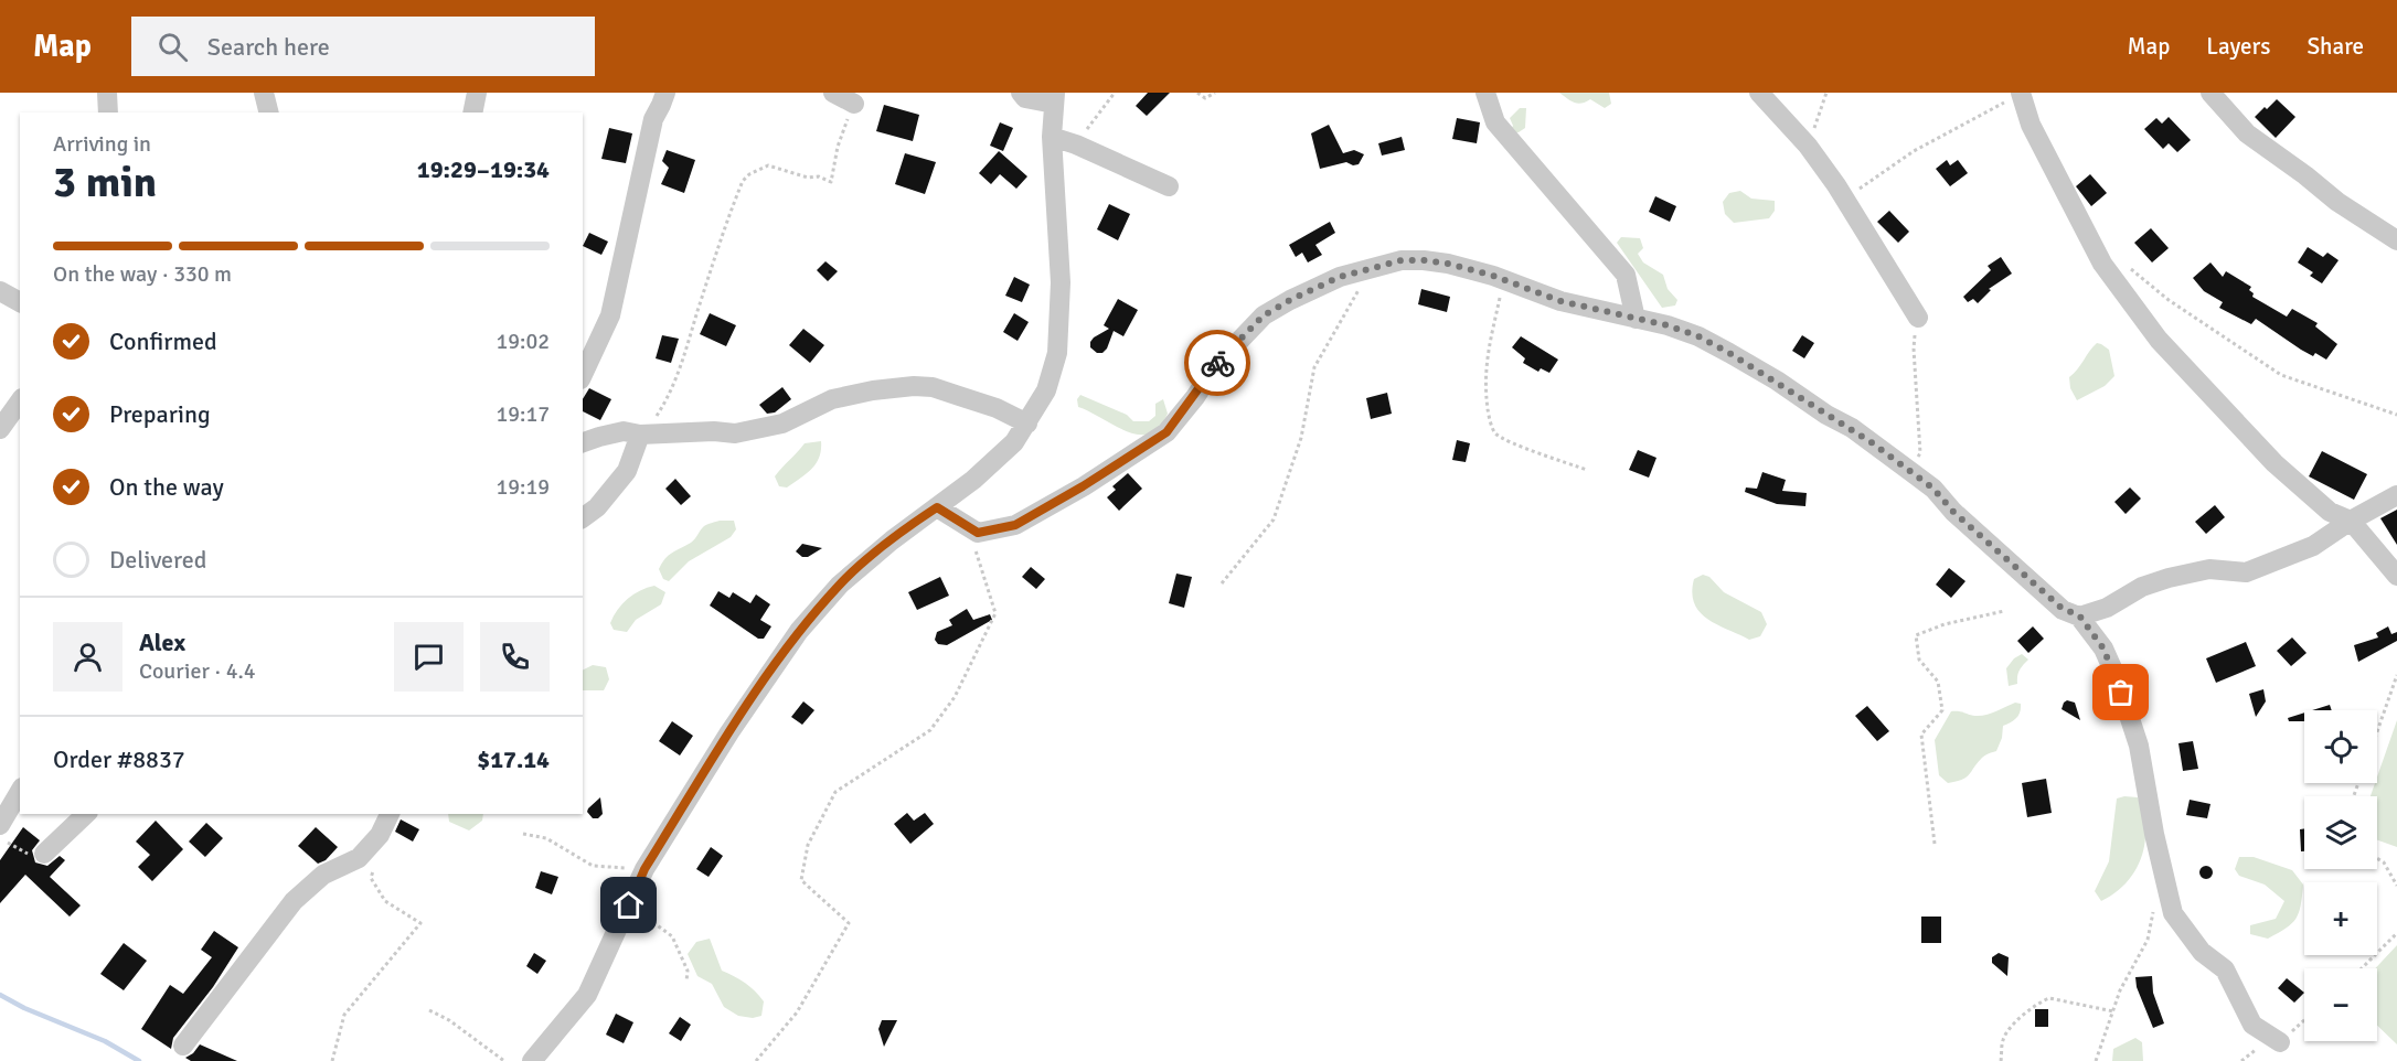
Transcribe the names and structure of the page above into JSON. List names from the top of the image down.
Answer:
{
  "page": {
    "header": "Map",
    "search": "Search here",
    "nav": ["Map", "Layers", "Share"],
    "heading": ["3 min", "Arriving in", "19:29–19:34"],
    "panel": [
      "Alex",
      "Courier · 4.4",
      "Order #8837",
      "$17.14"
    ],
    "bar": "On the way · 330 m",
    "list": [
      ["Confirmed", "19:02"],
      ["Preparing", "19:17"],
      ["On the way", "19:19"],
      "Delivered"
    ],
    "map_buttons": ["+", "−"]
  }
}
